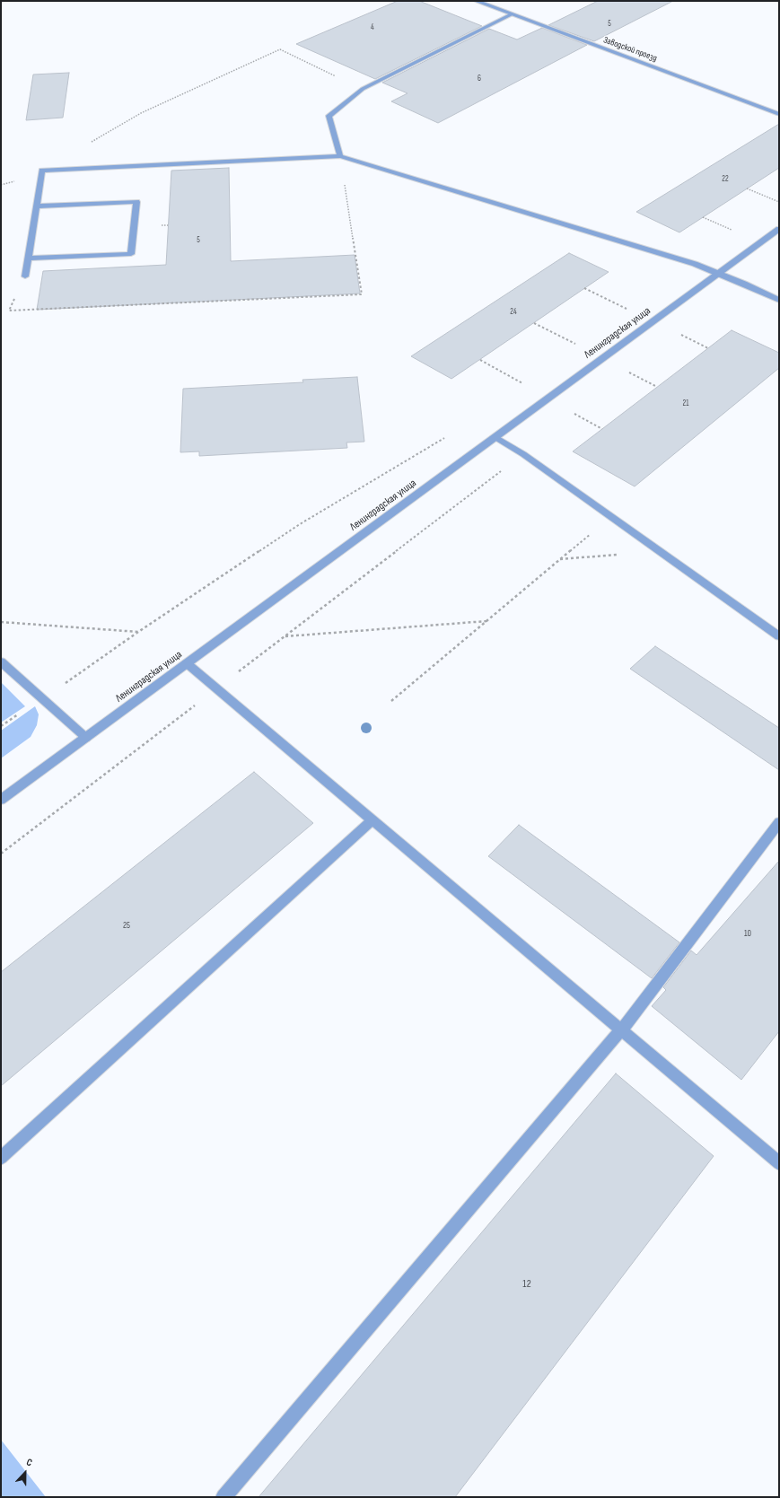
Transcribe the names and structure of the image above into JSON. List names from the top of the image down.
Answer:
{
  "streets": {
    "street": ["Заводской проезд", "Ленинградская улица"]
  },
  "house_numbers": [
    "5",
    "4",
    "6",
    "22",
    "5",
    "24",
    "21",
    "25",
    "10",
    "12"
  ],
  "north": "top"
}
